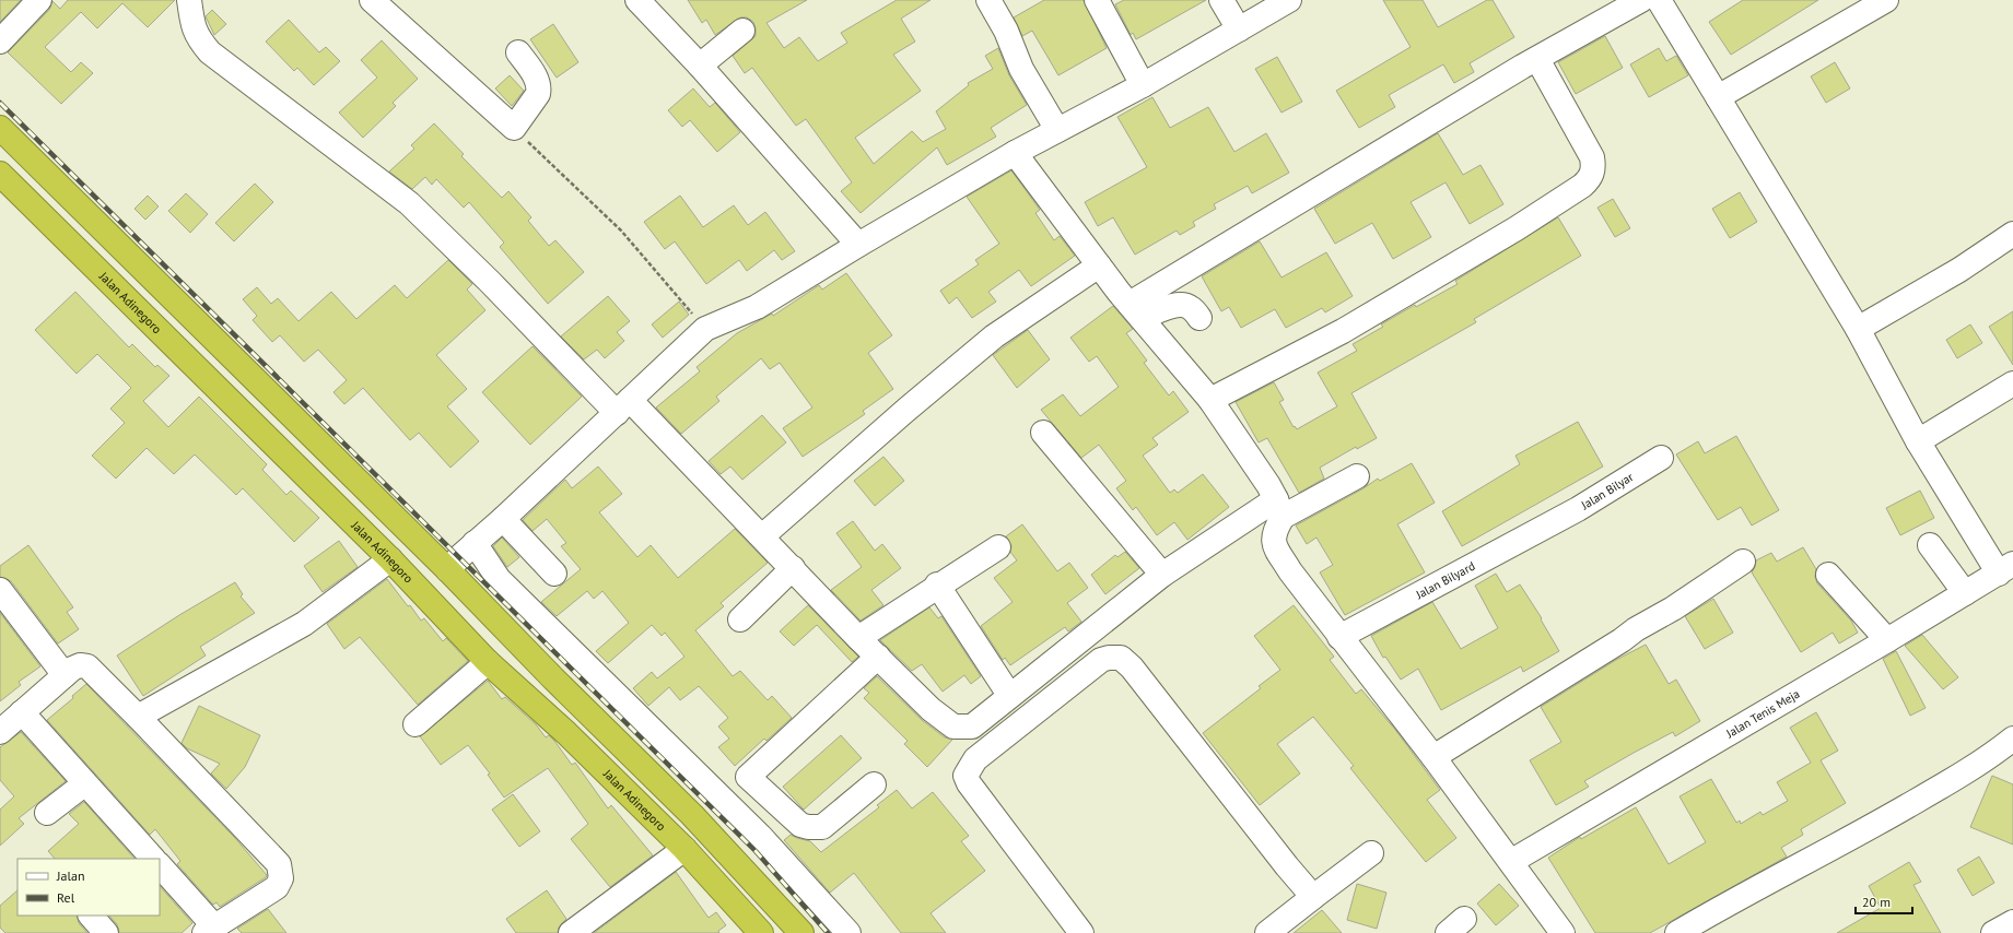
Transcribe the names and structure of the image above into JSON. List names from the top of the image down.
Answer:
{
  "streets": {
    "highway": ["Jalan Adinegoro"],
    "street": ["Jalan Bilyar", "Jalan Bilyard", "Jalan Tenis Meja"]
  },
  "crossings": [
    ["Jalan Bilyar", "Jalan Bilyard"]
  ],
  "legend": ["Jalan", "Rel"],
  "scale_bar": "20 m"
}
